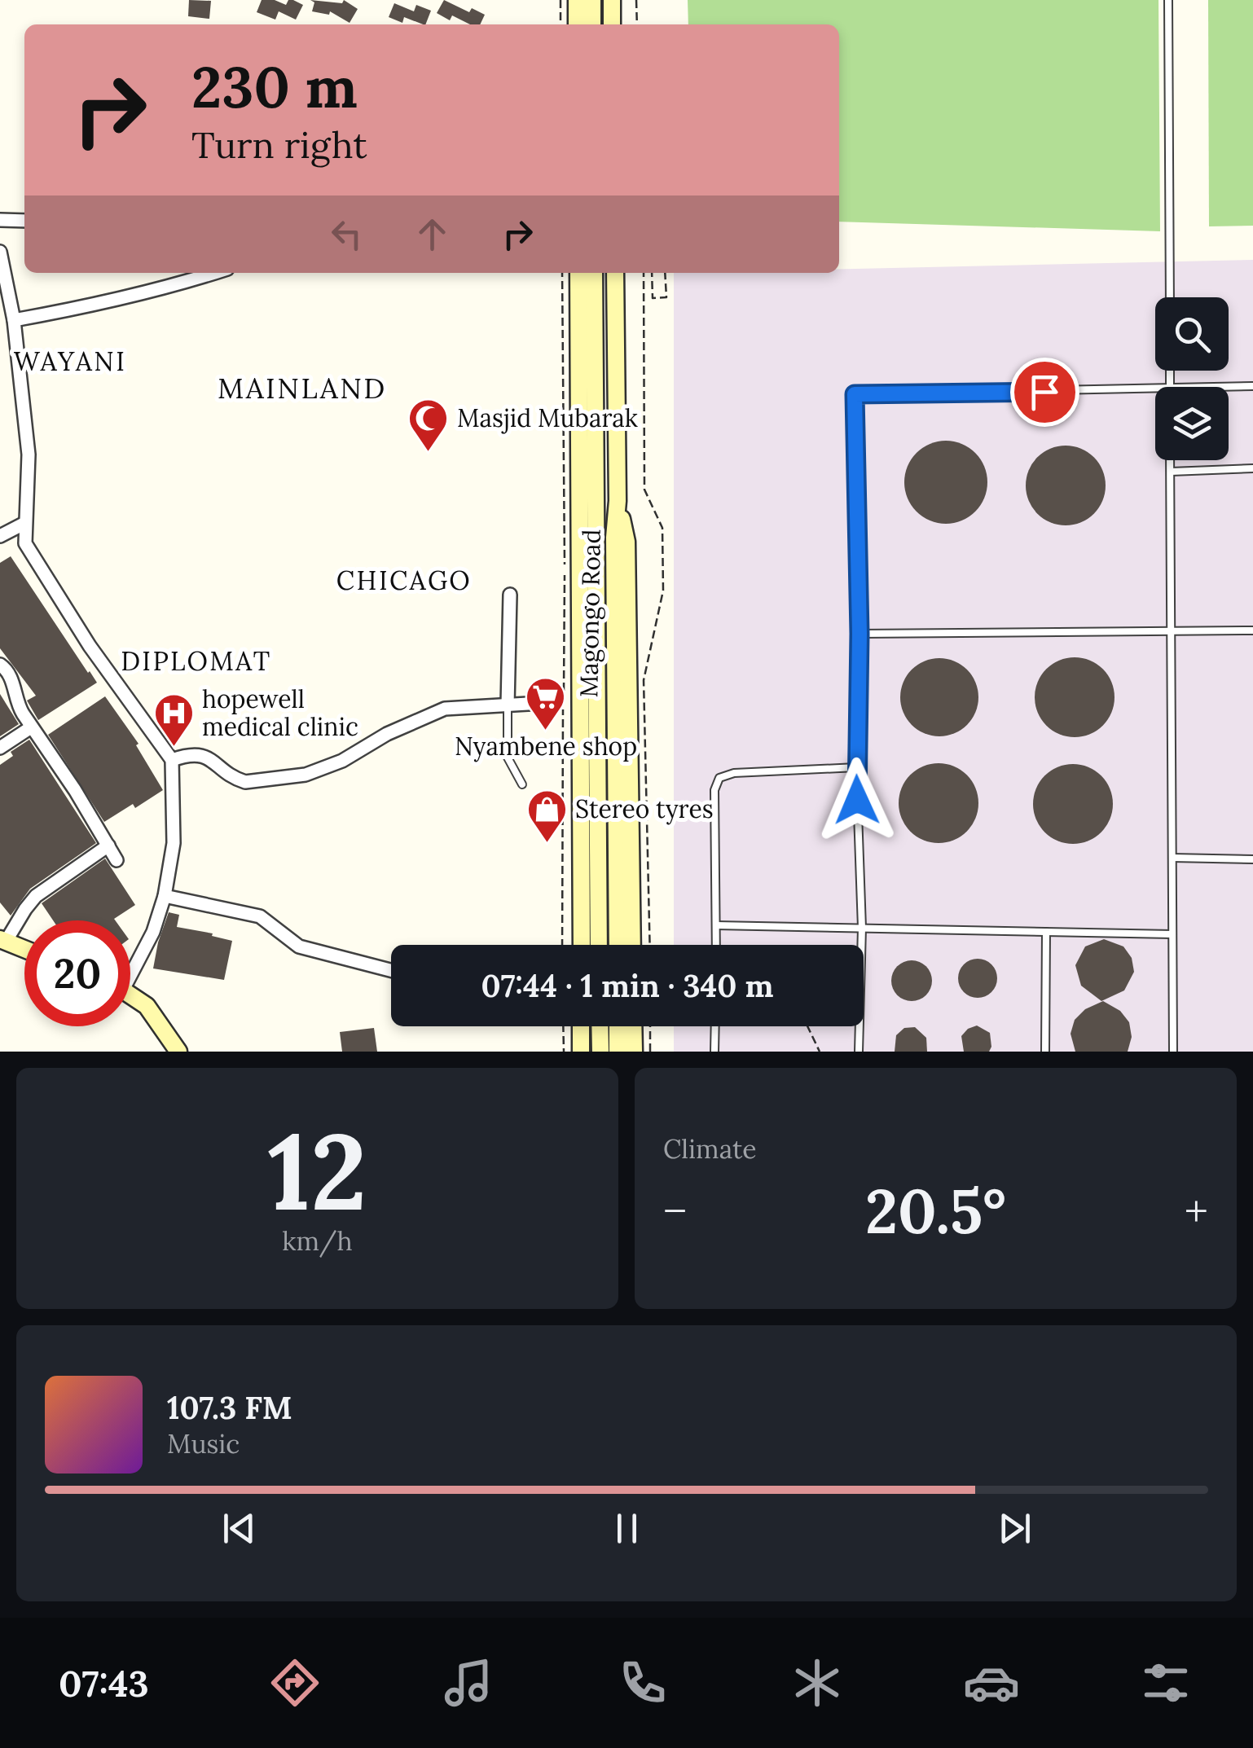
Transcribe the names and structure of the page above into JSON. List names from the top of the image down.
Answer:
{
  "streets": {
    "main road": ["Magongo Road"]
  },
  "districts": [
    "WAYANI",
    "MAINLAND",
    "CHICAGO",
    "DIPLOMAT"
  ],
  "places": {
    "mosque": ["Masjid Mubarak"],
    "supermarket": ["Nyambene shop"],
    "hospital": ["hopewell medical clinic"],
    "shop": ["Stereo tyres"]
  },
  "page": {
    "turn": ["230 m", "Turn right"],
    "limit": "20",
    "trip": "07:44 · 1 min · 340 m",
    "tile": [
      ["12", "km/h"],
      "Climate"
    ],
    "heat": ["−", "20.5°", "+"],
    "song": ["107.3 FM", "Music"],
    "tabs": "07:43"
  }
}
